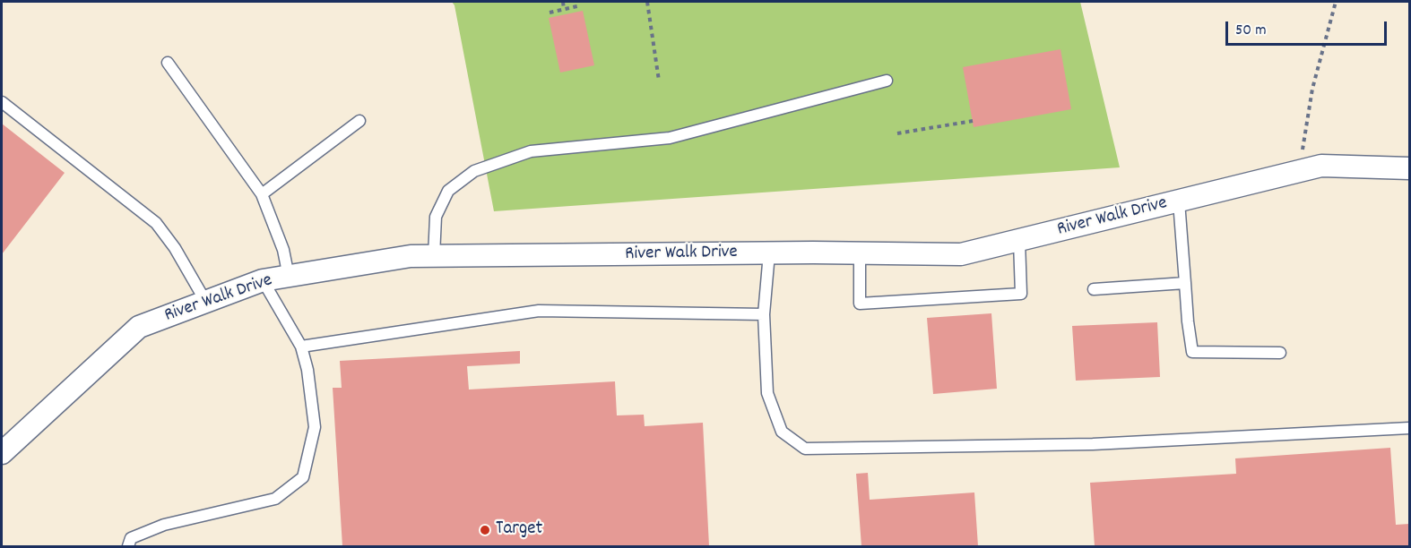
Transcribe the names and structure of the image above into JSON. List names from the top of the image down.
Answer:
{
  "streets": {
    "street": ["River Walk Drive"]
  },
  "places": ["Target"],
  "scale_bar": "50 m"
}
